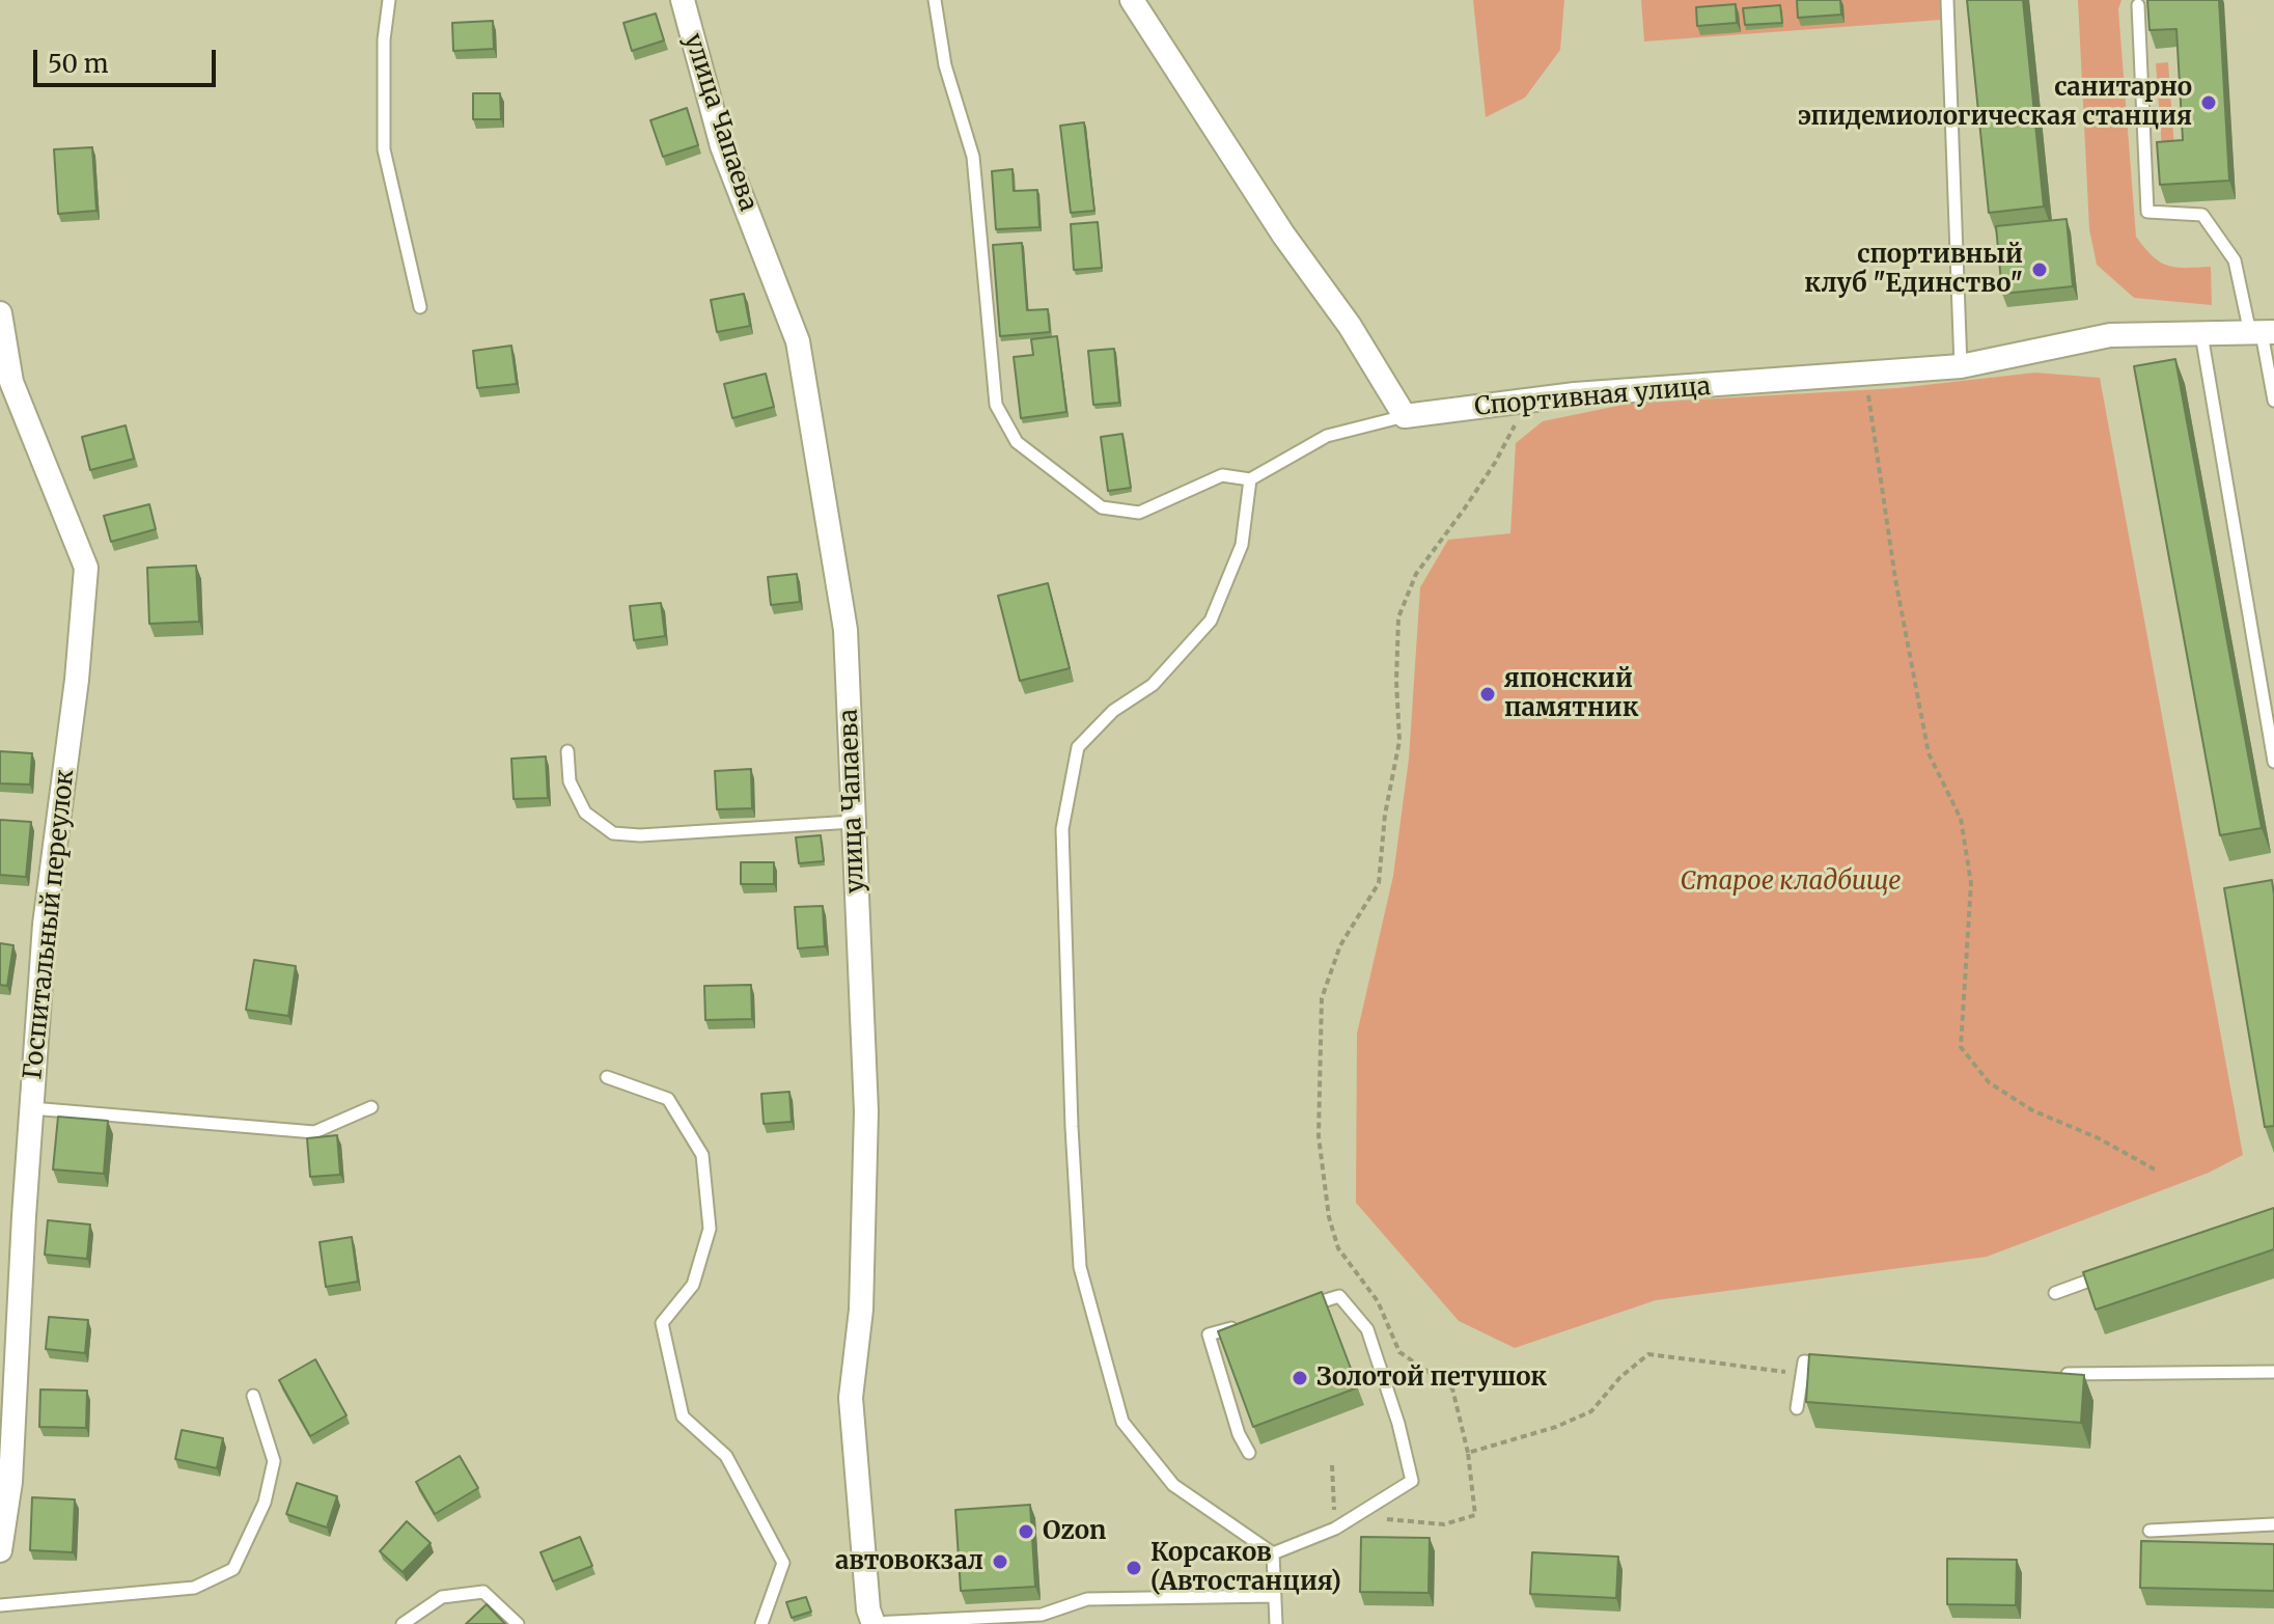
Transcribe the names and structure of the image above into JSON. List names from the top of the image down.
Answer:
{
  "streets": {
    "street": ["улица Чапаева", "Спортивная улица", "Госпитальный переулок"]
  },
  "parks": ["Старое кладбище"],
  "places": [
    "санитарно эпидемиологическая станция",
    "спортивный клуб \"Единство\"",
    "японский памятник",
    "Золотой петушок",
    "Ozon",
    "автовокзал",
    "Корсаков (Автостанция)"
  ],
  "scale_bar": "50 m"
}
